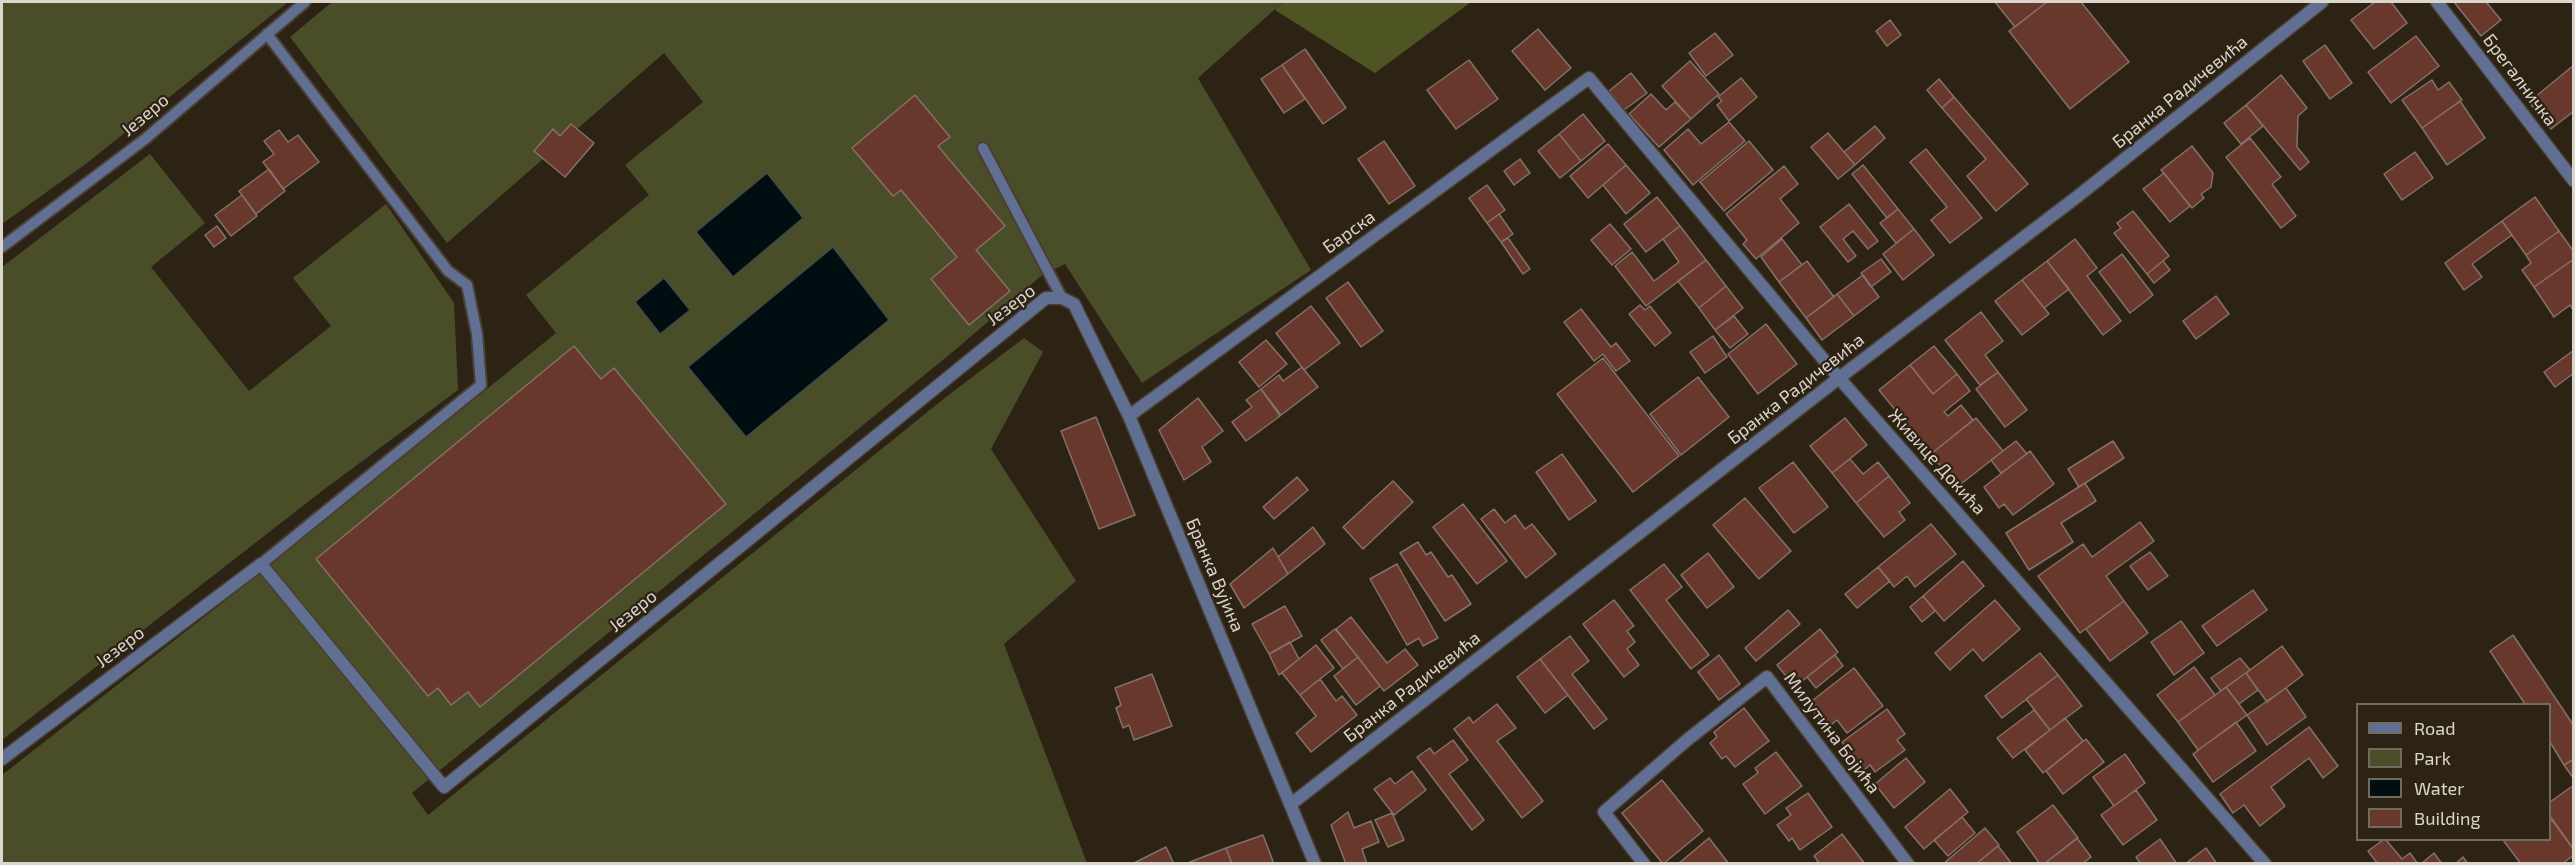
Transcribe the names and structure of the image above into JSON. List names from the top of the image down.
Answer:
{
  "streets": {
    "street": [
      "Брегалничка",
      "Бранка Радичевића",
      "Језеро",
      "Барска",
      "Живице Докића",
      "Бранка Вујина",
      "Милутина Бојића"
    ]
  },
  "crossings": [
    ["Бранка Радичевића", "Живице Докића"],
    ["Бранка Радичевића", "Бранка Вујина"],
    ["Језеро", "Бранка Вујина"],
    ["Барска", "Живице Докића"],
    ["Барска", "Бранка Вујина"]
  ],
  "legend": [
    "Road",
    "Park",
    "Water",
    "Building"
  ]
}
